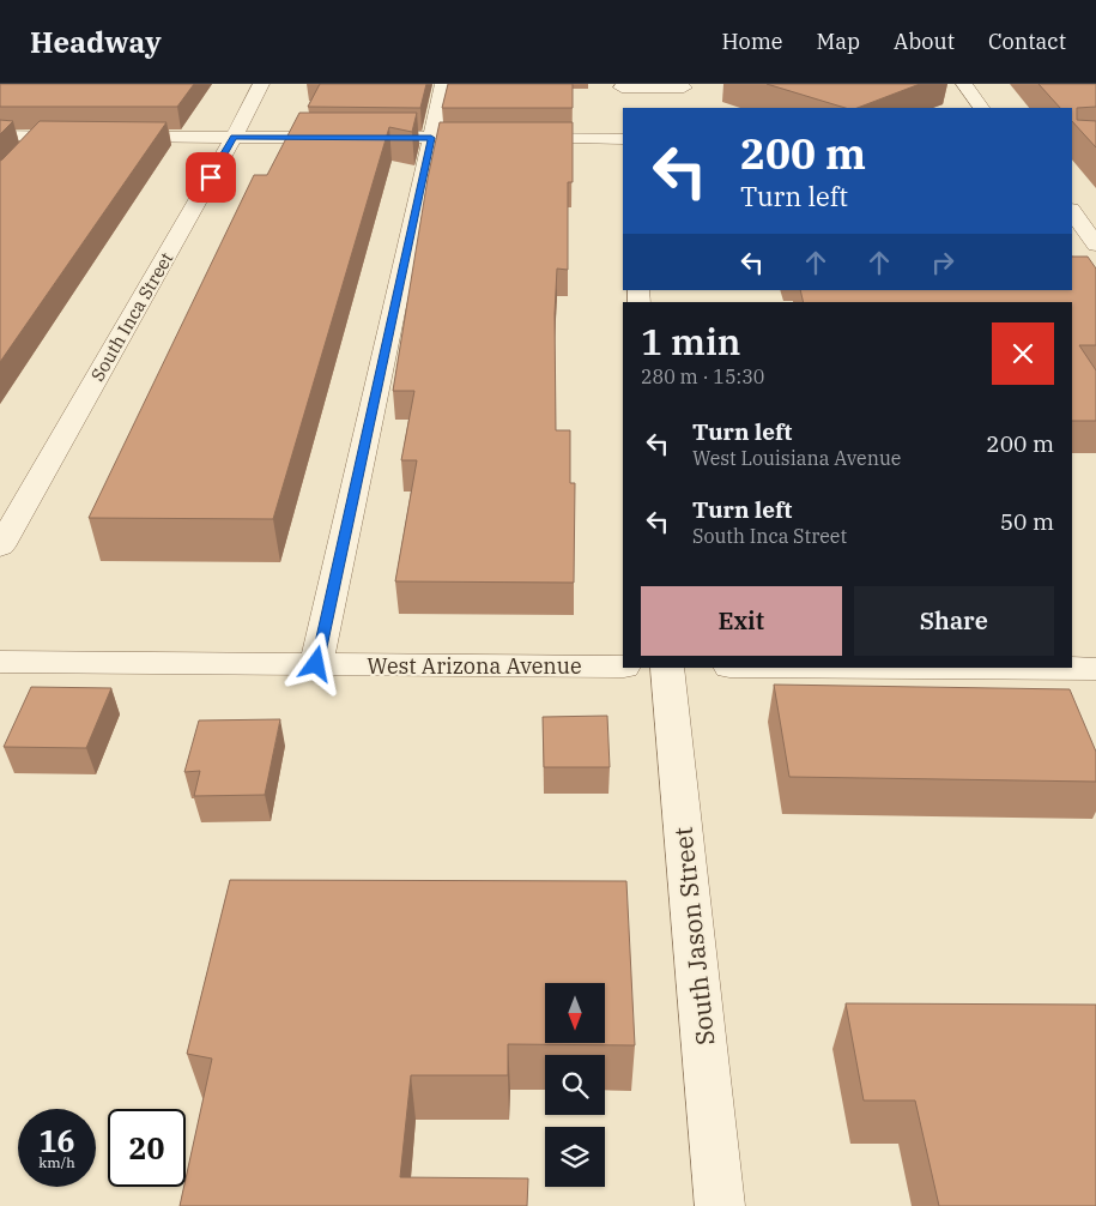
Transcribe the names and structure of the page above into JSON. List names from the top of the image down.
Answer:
{
  "streets": {
    "street": ["South Inca Street", "West Arizona Avenue", "South Jason Street"]
  },
  "north": "bottom",
  "page": {
    "header": "Headway",
    "nav": [
      "Home",
      "Map",
      "About",
      "Contact"
    ],
    "turn": ["200 m", "Turn left"],
    "heading": ["1 min", "280 m · 15:30"],
    "list": [
      {
        "name": "Turn left",
        "note": "West Louisiana Avenue",
        "value": "200 m"
      },
      {
        "name": "Turn left",
        "note": "South Inca Street",
        "value": "50 m"
      }
    ],
    "buttons": ["Exit", "Share"],
    "speed": "16 km/h",
    "limit": "20"
  }
}
